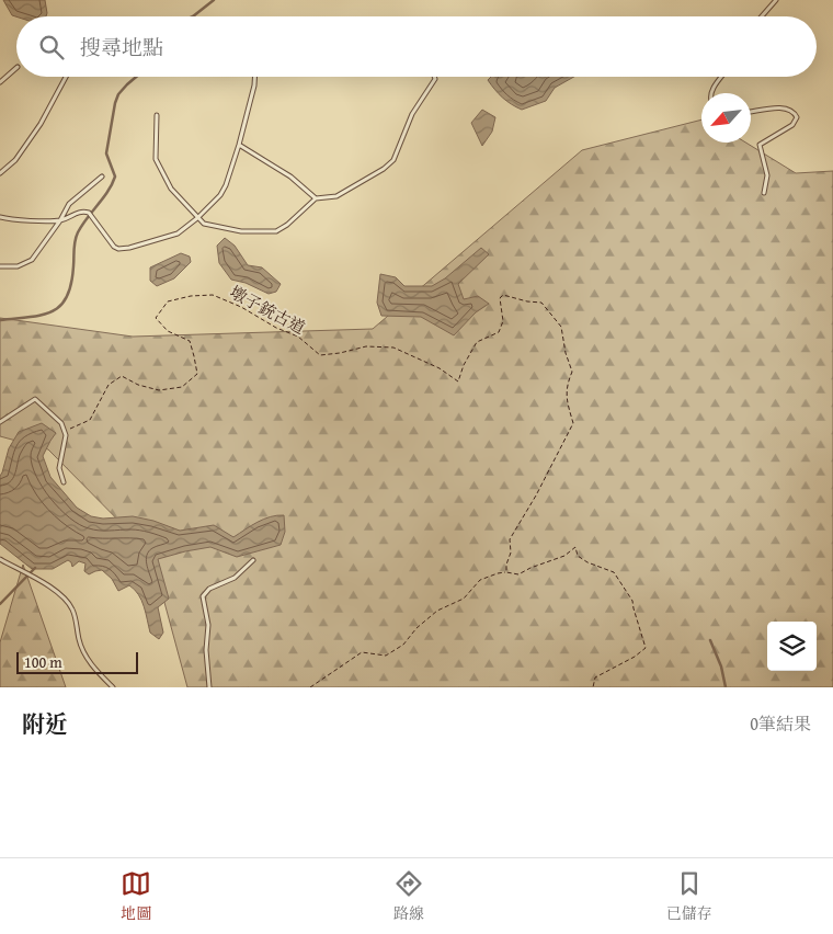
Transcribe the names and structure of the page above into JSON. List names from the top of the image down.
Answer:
{
  "streets": {
    "path": ["墩子銃古道"]
  },
  "scale_bar": "100 m",
  "north": "bottom left",
  "page": {
    "search": "搜尋地點",
    "scale": "100 m",
    "heading": ["附近", "0筆結果"],
    "nav": ["地圖", "路線", "已儲存"]
  }
}
